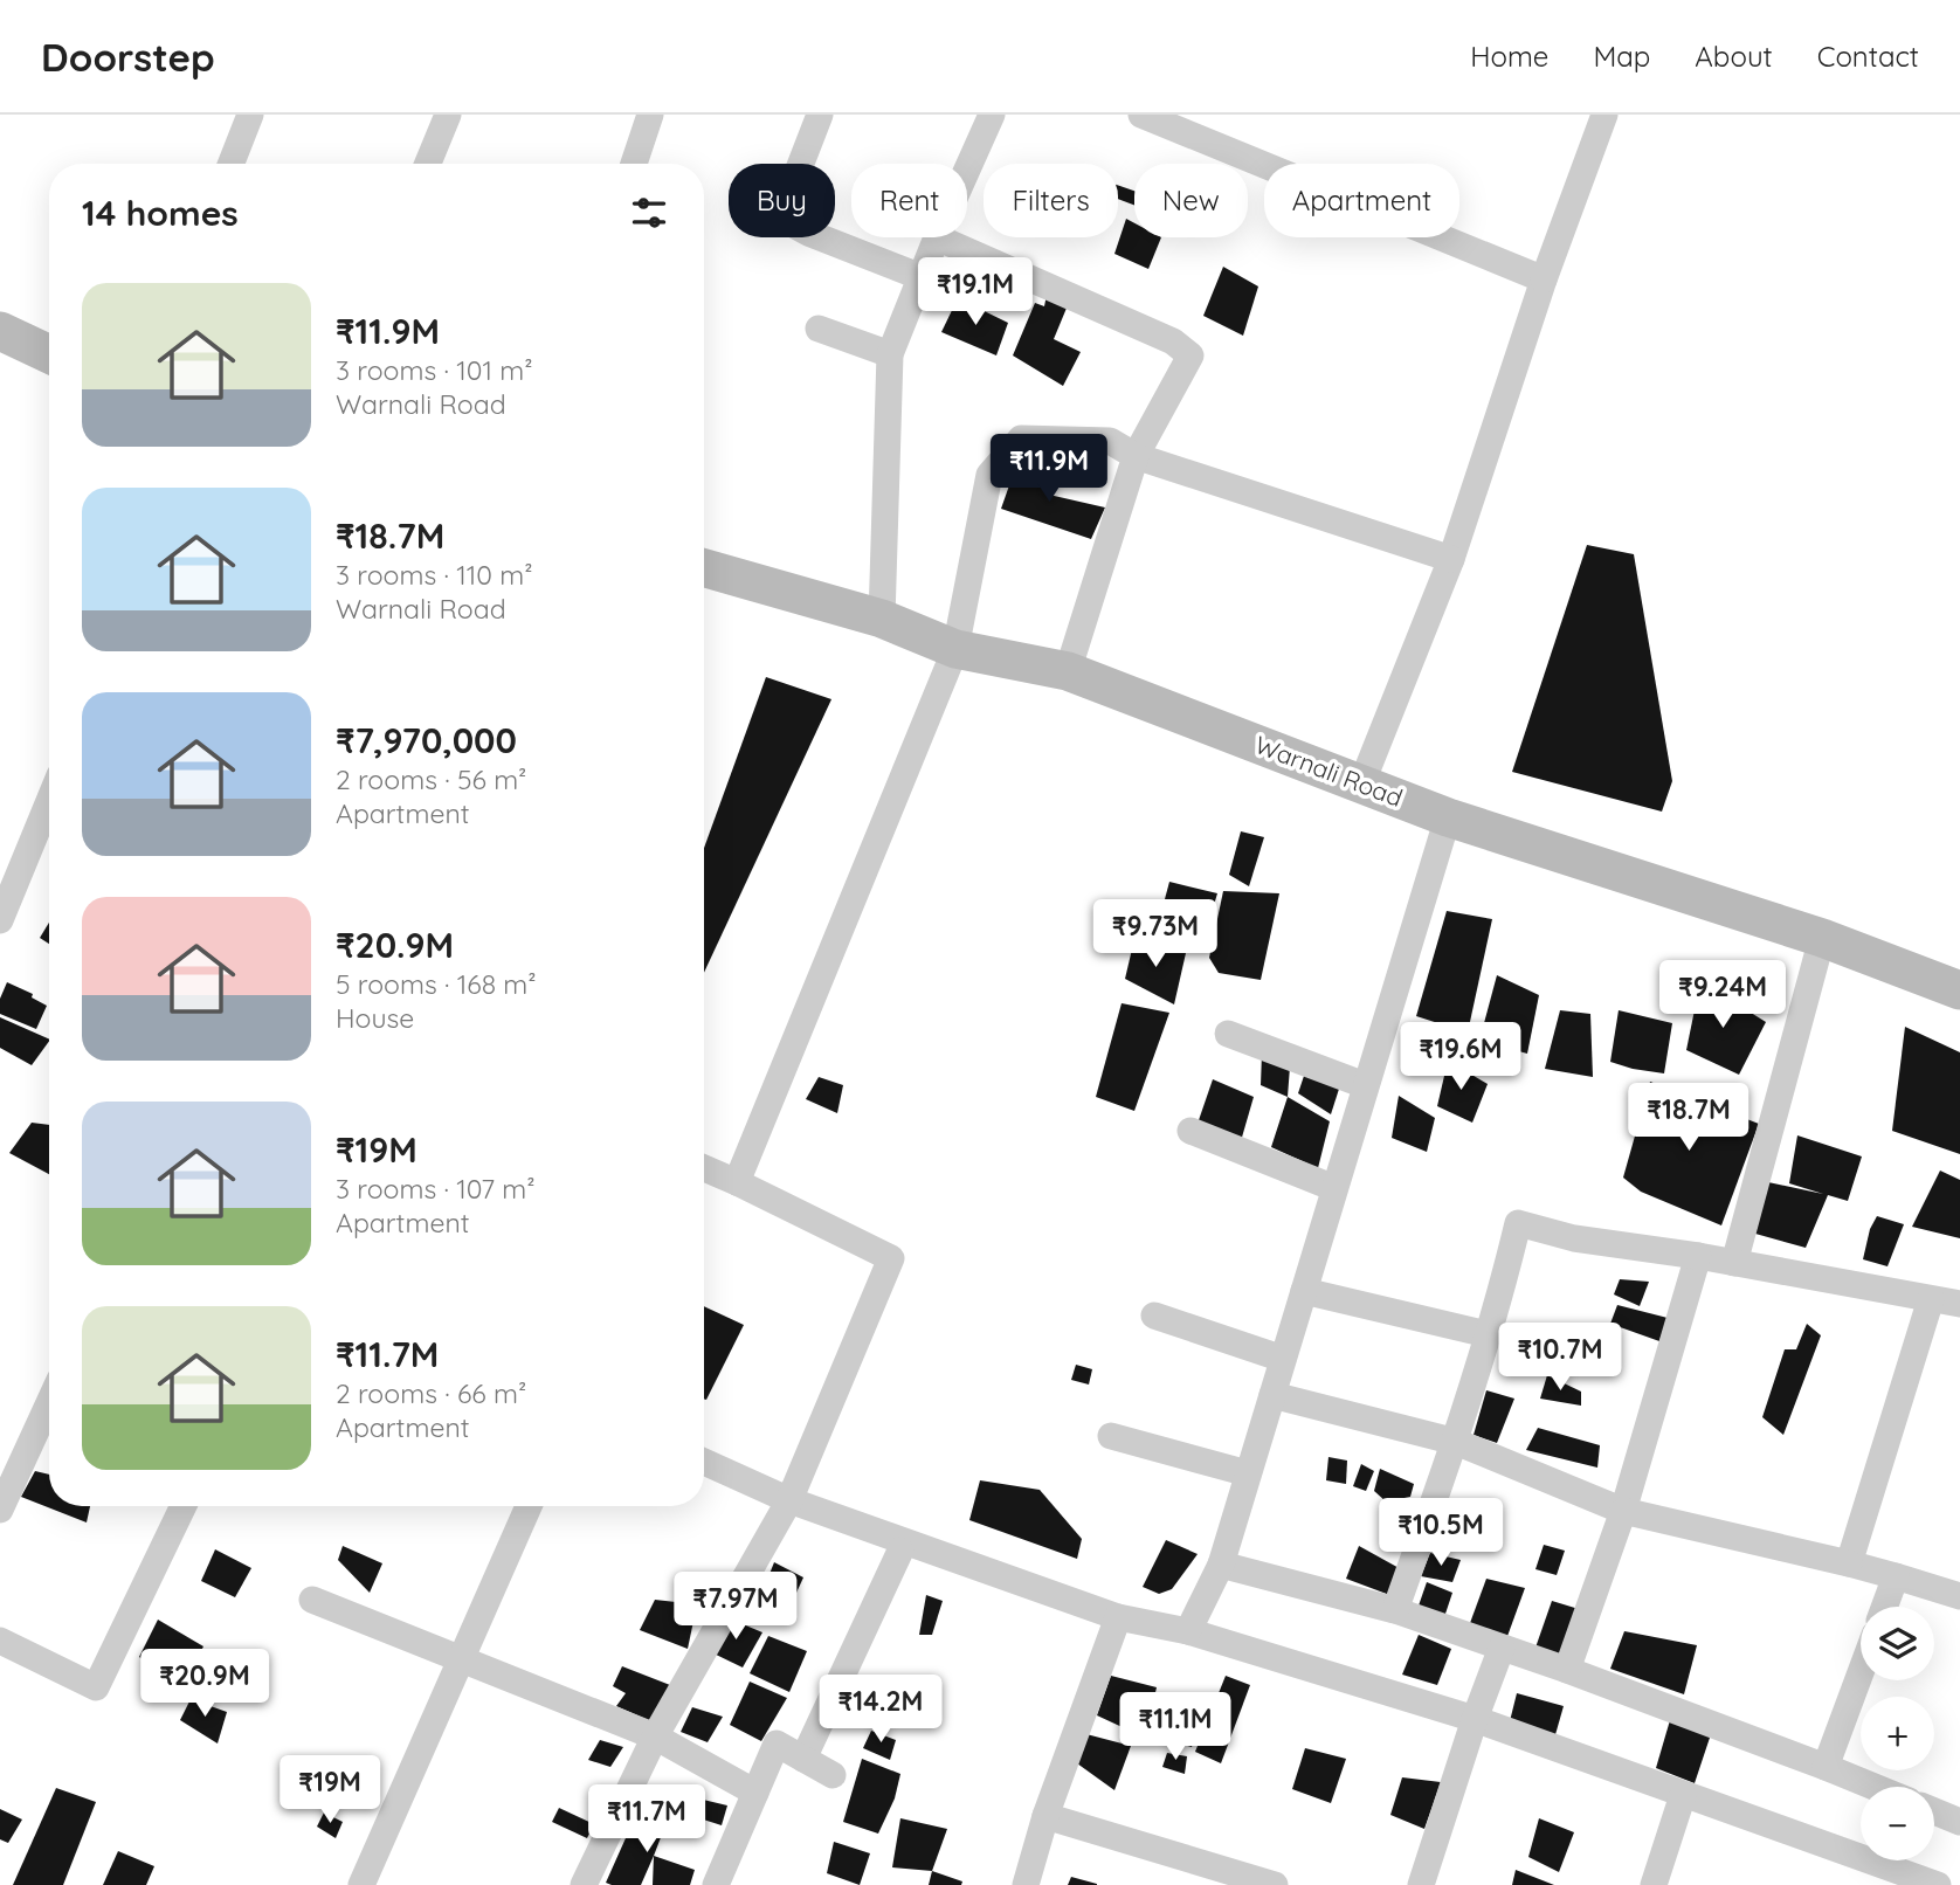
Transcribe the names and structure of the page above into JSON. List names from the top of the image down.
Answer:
{
  "streets": {
    "main road": ["Warnali Road"]
  },
  "page": {
    "header": "Doorstep",
    "nav": [
      "Home",
      "Map",
      "About",
      "Contact"
    ],
    "chip": [
      "Buy",
      "Rent",
      "Filters",
      "New",
      "Apartment"
    ],
    "heading": "14 homes",
    "price": [
      "₹19.1M",
      "₹11.9M",
      "₹9.73M",
      "₹9.24M",
      "₹19.6M",
      "₹18.7M",
      "₹10.7M",
      "₹10.5M",
      "₹7.97M",
      "₹20.9M",
      "₹14.2M",
      "₹11.1M",
      "₹19M",
      "₹11.7M"
    ],
    "list": [
      {
        "name": "₹11.9M",
        "note": "3 rooms · 101 m² · Warnali Road"
      },
      {
        "name": "₹18.7M",
        "note": "3 rooms · 110 m² · Warnali Road"
      },
      {
        "name": "₹7,970,000",
        "note": "2 rooms · 56 m² · Apartment"
      },
      {
        "name": "₹20.9M",
        "note": "5 rooms · 168 m² · House"
      },
      {
        "name": "₹19M",
        "note": "3 rooms · 107 m² · Apartment"
      },
      {
        "name": "₹11.7M",
        "note": "2 rooms · 66 m² · Apartment"
      }
    ],
    "map_buttons": ["+", "−"]
  }
}
